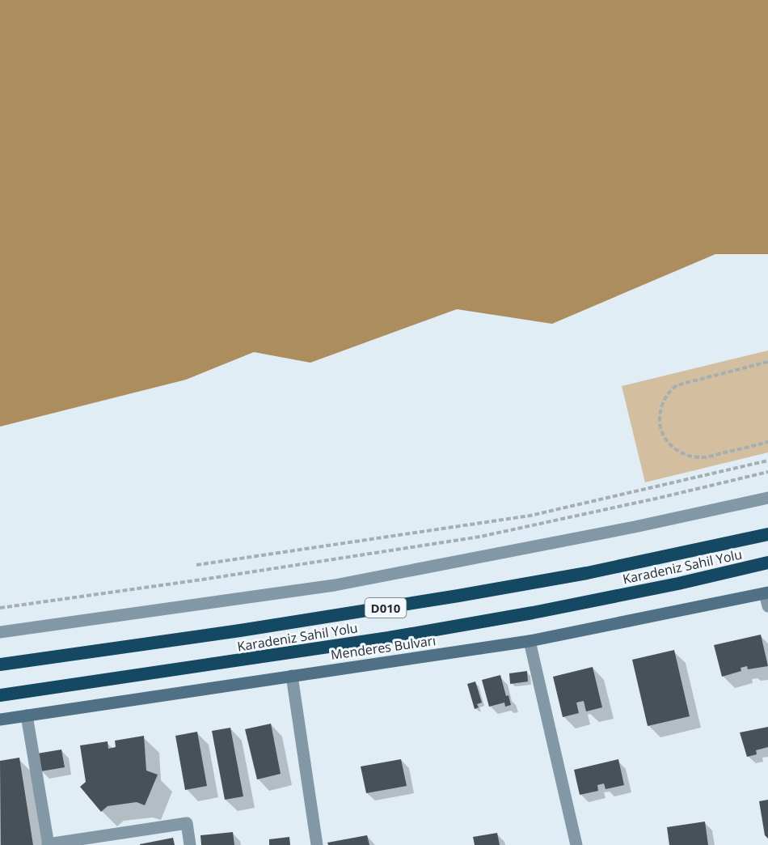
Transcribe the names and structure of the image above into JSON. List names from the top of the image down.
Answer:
{
  "streets": {
    "highway": ["Karadeniz Sahil Yolu", "D010"],
    "main road": ["Menderes Bulvarı"]
  }
}
